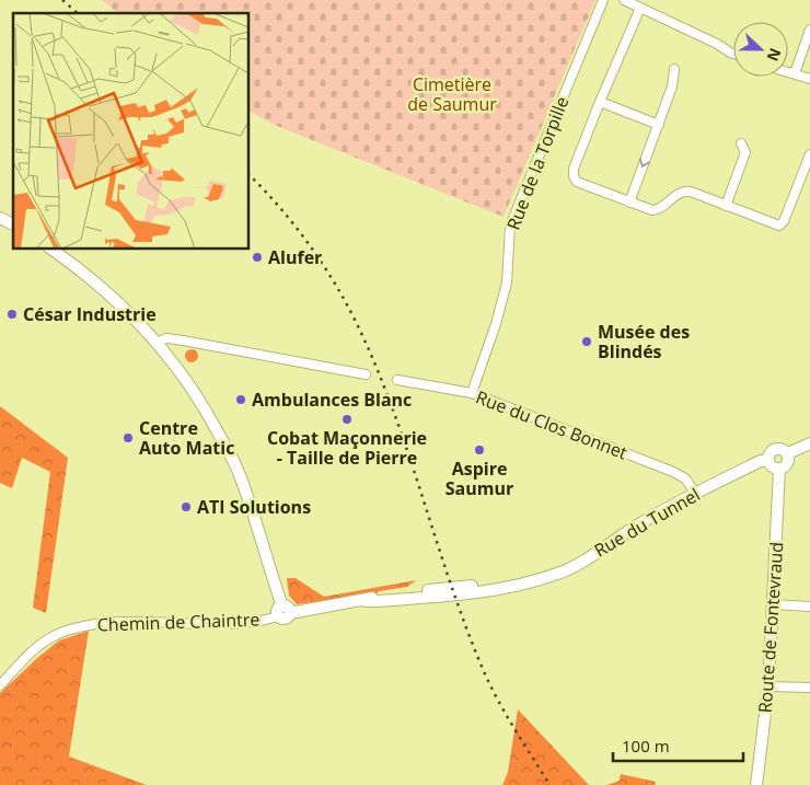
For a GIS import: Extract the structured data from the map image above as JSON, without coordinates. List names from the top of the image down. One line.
{"streets":{"street":["Rue de la Torpille","Rue du Clos Bonnet","Rue du Tunnel","Chemin de Chaintre","Route de Fontevraud"]},"crossings":[["Rue de la Torpille","Rue du Clos Bonnet"],["Rue du Clos Bonnet","Rue du Tunnel"],["Rue du Tunnel","Chemin de Chaintre"],["Rue du Tunnel","Route de Fontevraud"]],"parks":["Cimetière de Saumur"],"places":["Alufer","César Industrie","Musée des Blindés","Ambulances Blanc","Cobat Maçonnerie - Taille de Pierre","Centre Auto Matic","Aspire Saumur","ATI Solutions"],"scale_bar":"100 m","north":"right"}
